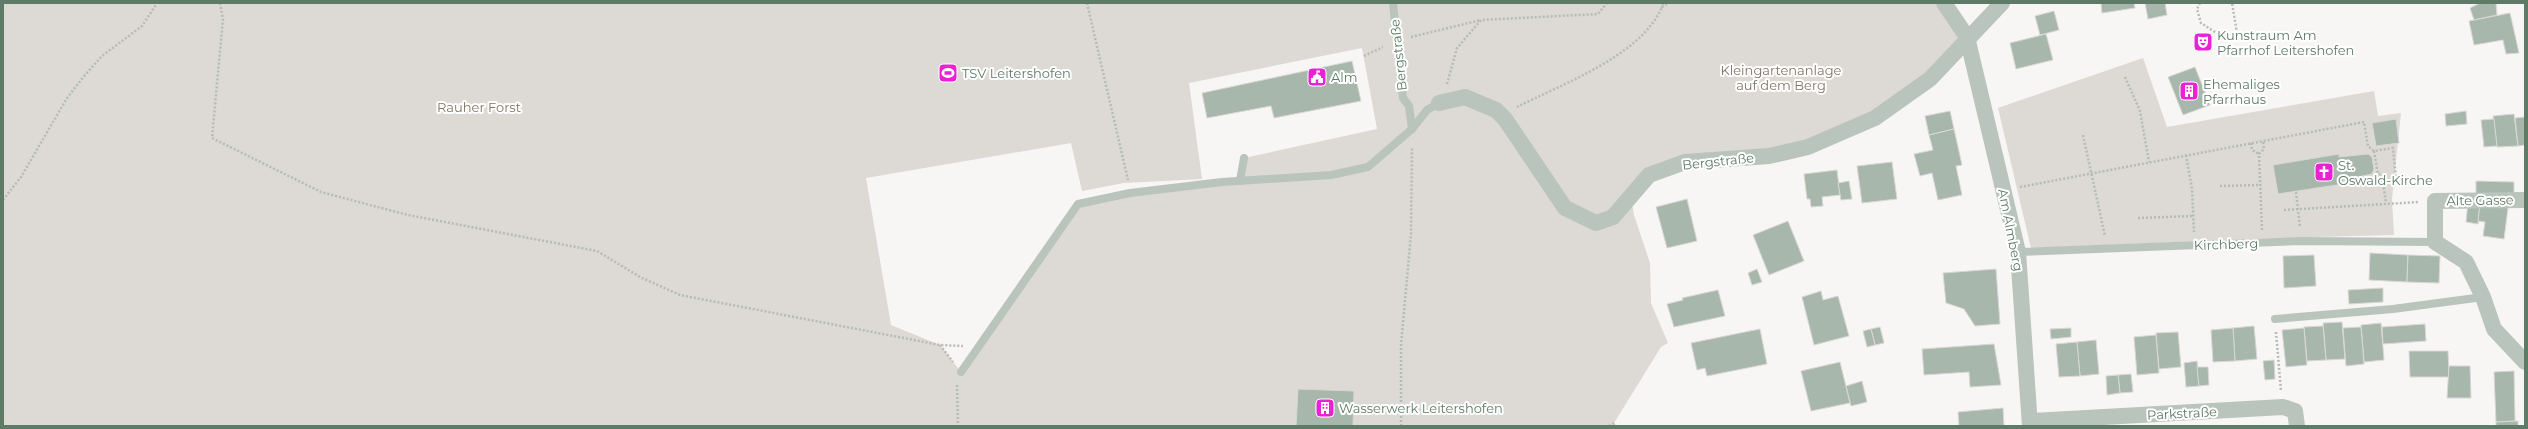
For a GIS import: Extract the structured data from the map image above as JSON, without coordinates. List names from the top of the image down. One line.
{"streets":{"street":["Bergstraße","Alte Gasse","Am Almberg","Parkstraße"],"lane":["Kirchberg"]},"crossings":[["Bergstraße","Am Almberg"],["Am Almberg","Kirchberg"],["Am Almberg","Parkstraße"]],"parks":["Kleingartenanlage auf dem Berg","Rauher Forst"],"places":{"theatre":["Kunstraum Am Pfarrhof Leitershofen"],"sports":["TSV Leitershofen"],"public building":["Alm"],"building":["Ehemaliges Pfarrhaus","Wasserwerk Leitershofen"],"church":["St. Oswald-Kirche"]}}
